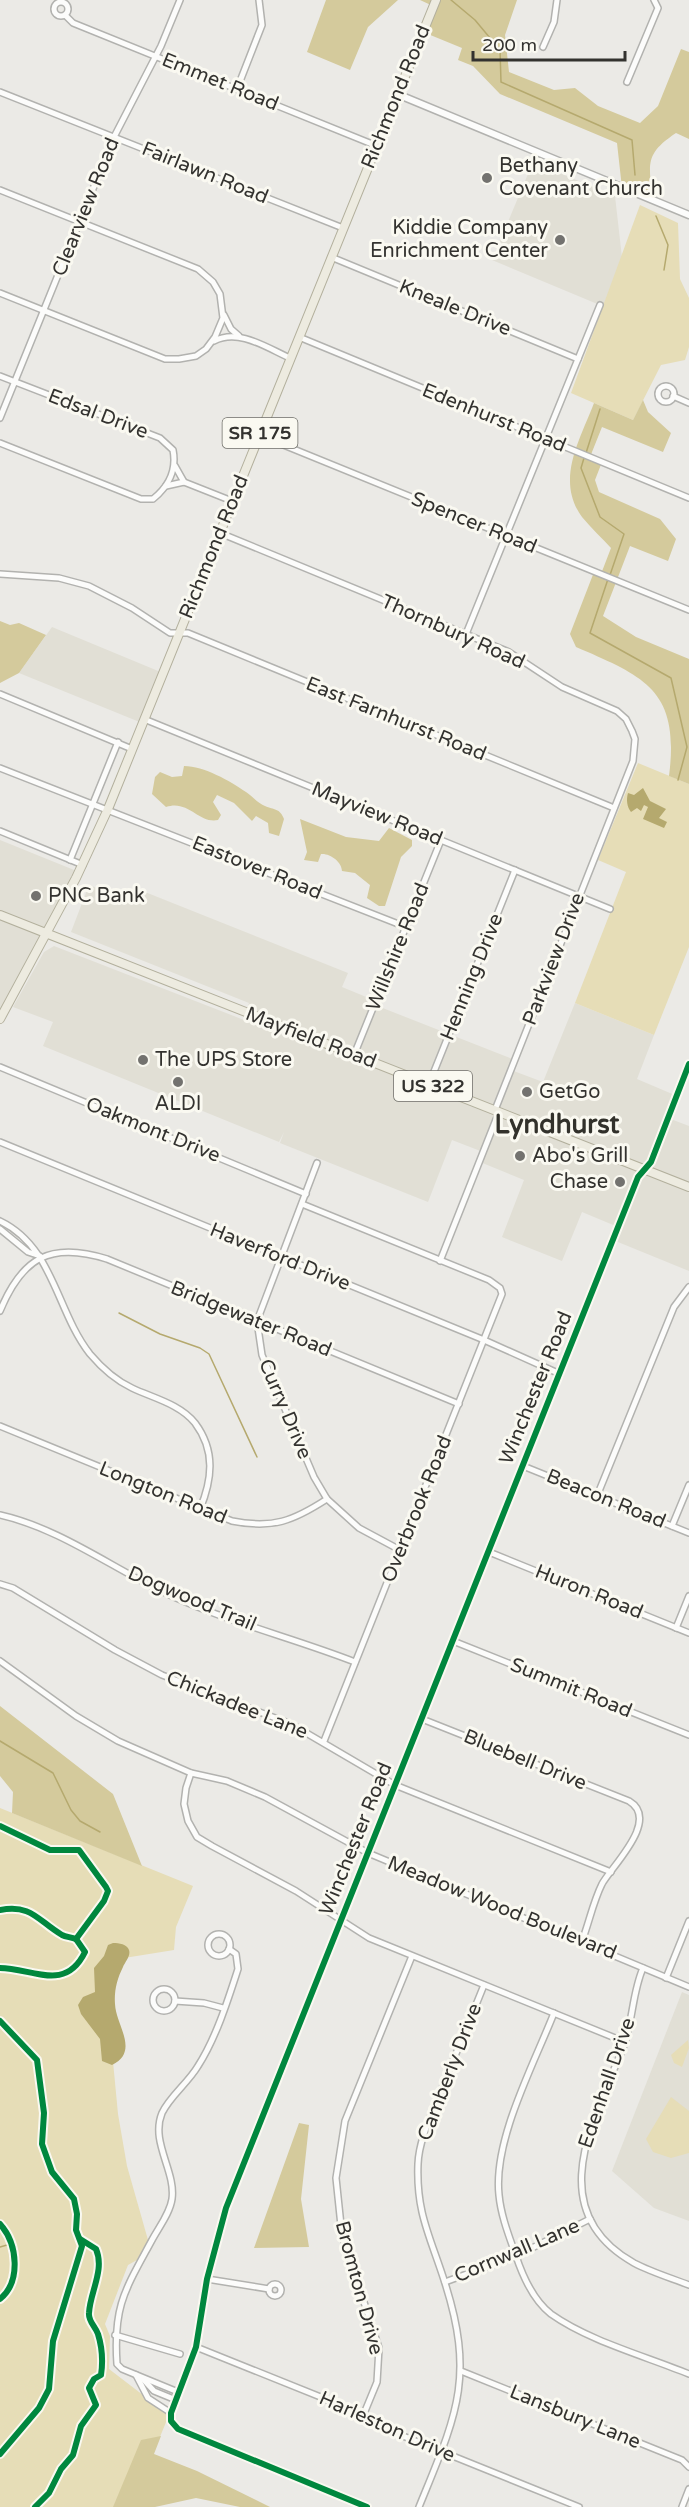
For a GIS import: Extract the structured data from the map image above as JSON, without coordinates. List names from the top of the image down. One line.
{"streets":{"main road":["Richmond Road","SR 175","Mayfield Road","US 322"],"street":["Emmet Road","Fairlawn Road","Clearview Road","Kneale Drive","Edsal Drive","Edenhurst Road","Spencer Road","Thornbury Road","East Farnhurst Road","Mayview Road","Eastover Road","Willshire Road","Parkview Drive","Henning Drive","Oakmont Drive","Haverford Drive","Bridgewater Road","Winchester Road","Curry Drive","Longton Road","Beacon Road","Overbrook Road","Huron Road","Dogwood Trail","Summit Road","Chickadee Lane","Bluebell Drive","Meadow Wood Boulevard","Camberly Drive","Edenhall Drive","Cornwall Lane","Bromton Drive","Lansbury Lane","Harleston Drive"]},"crossings":[["Emmet Road","Richmond Road"],["Emmet Road","Clearview Road"],["Richmond Road","Fairlawn Road"],["Richmond Road","Kneale Drive"],["Richmond Road","Edenhurst Road"],["Richmond Road","Spencer Road"],["Richmond Road","Thornbury Road"],["Richmond Road","East Farnhurst Road"],["Richmond Road","Mayview Road"],["Richmond Road","Eastover Road"],["Richmond Road","Mayfield Road"],["Fairlawn Road","Clearview Road"],["Clearview Road","Edsal Drive"],["Thornbury Road","East Farnhurst Road"],["Thornbury Road","Parkview Drive"],["East Farnhurst Road","Parkview Drive"],["Mayview Road","Willshire Road"],["Mayview Road","Parkview Drive"],["Mayview Road","Henning Drive"],["Eastover Road","Willshire Road"],["Willshire Road","Mayfield Road"],["Parkview Drive","Mayfield Road"],["Parkview Drive","Overbrook Road"],["Henning Drive","Mayfield Road"],["Mayfield Road","Winchester Road"],["Oakmont Drive","Curry Drive"],["Haverford Drive","Winchester Road"],["Haverford Drive","Curry Drive"],["Haverford Drive","Overbrook Road"],["Bridgewater Road","Curry Drive"],["Bridgewater Road","Overbrook Road"],["Winchester Road","Beacon Road"],["Winchester Road","Huron Road"],["Winchester Road","Summit Road"],["Winchester Road","Chickadee Lane"],["Winchester Road","Bluebell Drive"],["Winchester Road","Meadow Wood Boulevard"],["Winchester Road","Harleston Drive"],["Curry Drive","Longton Road"],["Curry Drive","Overbrook Road"],["Overbrook Road","Dogwood Trail"],["Overbrook Road","Chickadee Lane"],["Chickadee Lane","Bluebell Drive"],["Meadow Wood Boulevard","Edenhall Drive"],["Camberly Drive","Cornwall Lane"],["Camberly Drive","Lansbury Lane"],["Camberly Drive","Harleston Drive"],["Edenhall Drive","Cornwall Lane"],["Bromton Drive","Harleston Drive"]],"districts":["Lyndhurst"],"places":["Bethany Covenant Church","Kiddie Company Enrichment Center","PNC Bank","The UPS Store","ALDI","GetGo","Abo's Grill","Chase"],"scale_bar":"200 m"}
